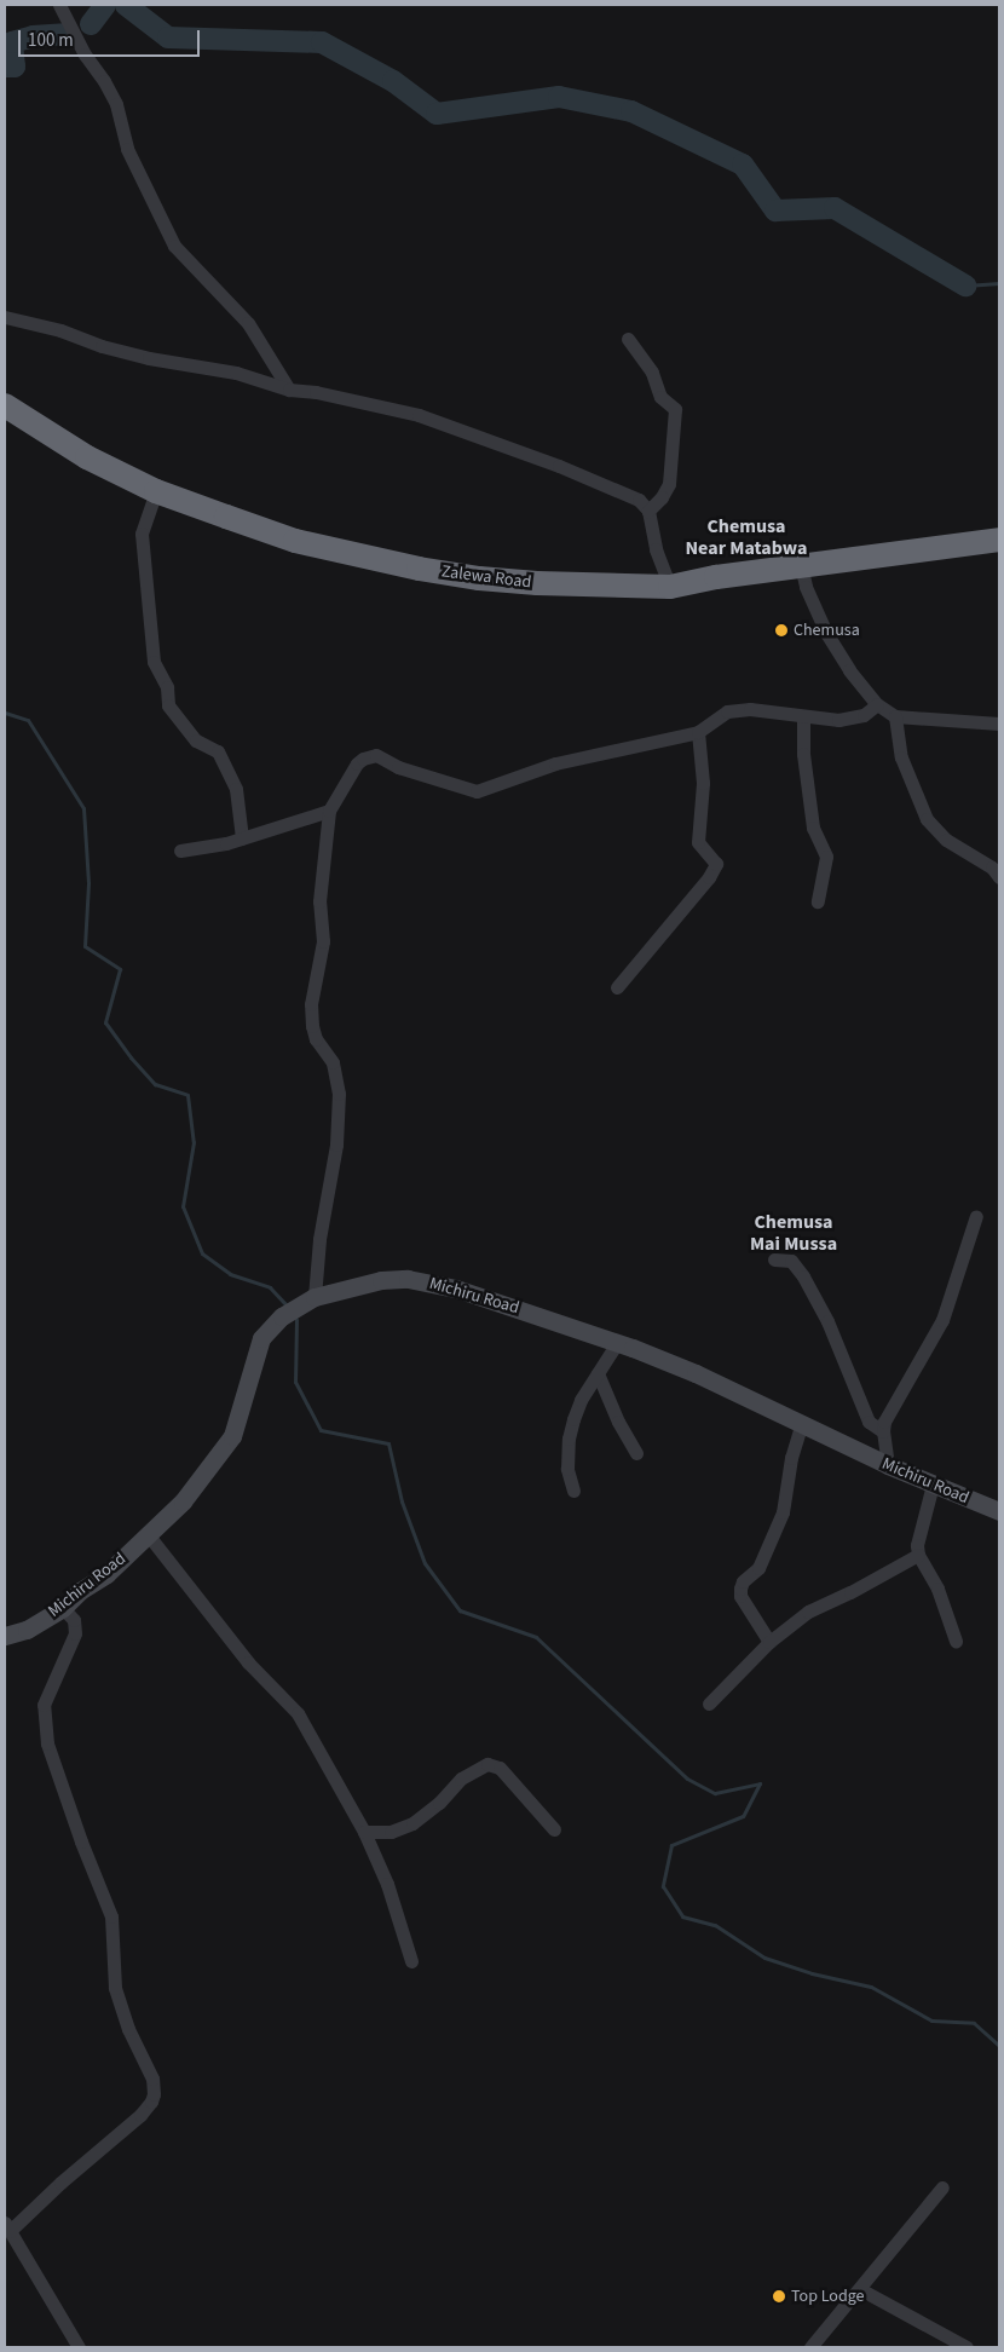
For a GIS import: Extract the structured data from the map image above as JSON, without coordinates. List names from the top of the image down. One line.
{"streets":{"highway":["Zalewa Road"],"street":["Michiru Road"]},"districts":["Chemusa Near Matabwa","Chemusa Mai Mussa"],"places":["Chemusa","Top Lodge"],"scale_bar":"100 m"}
